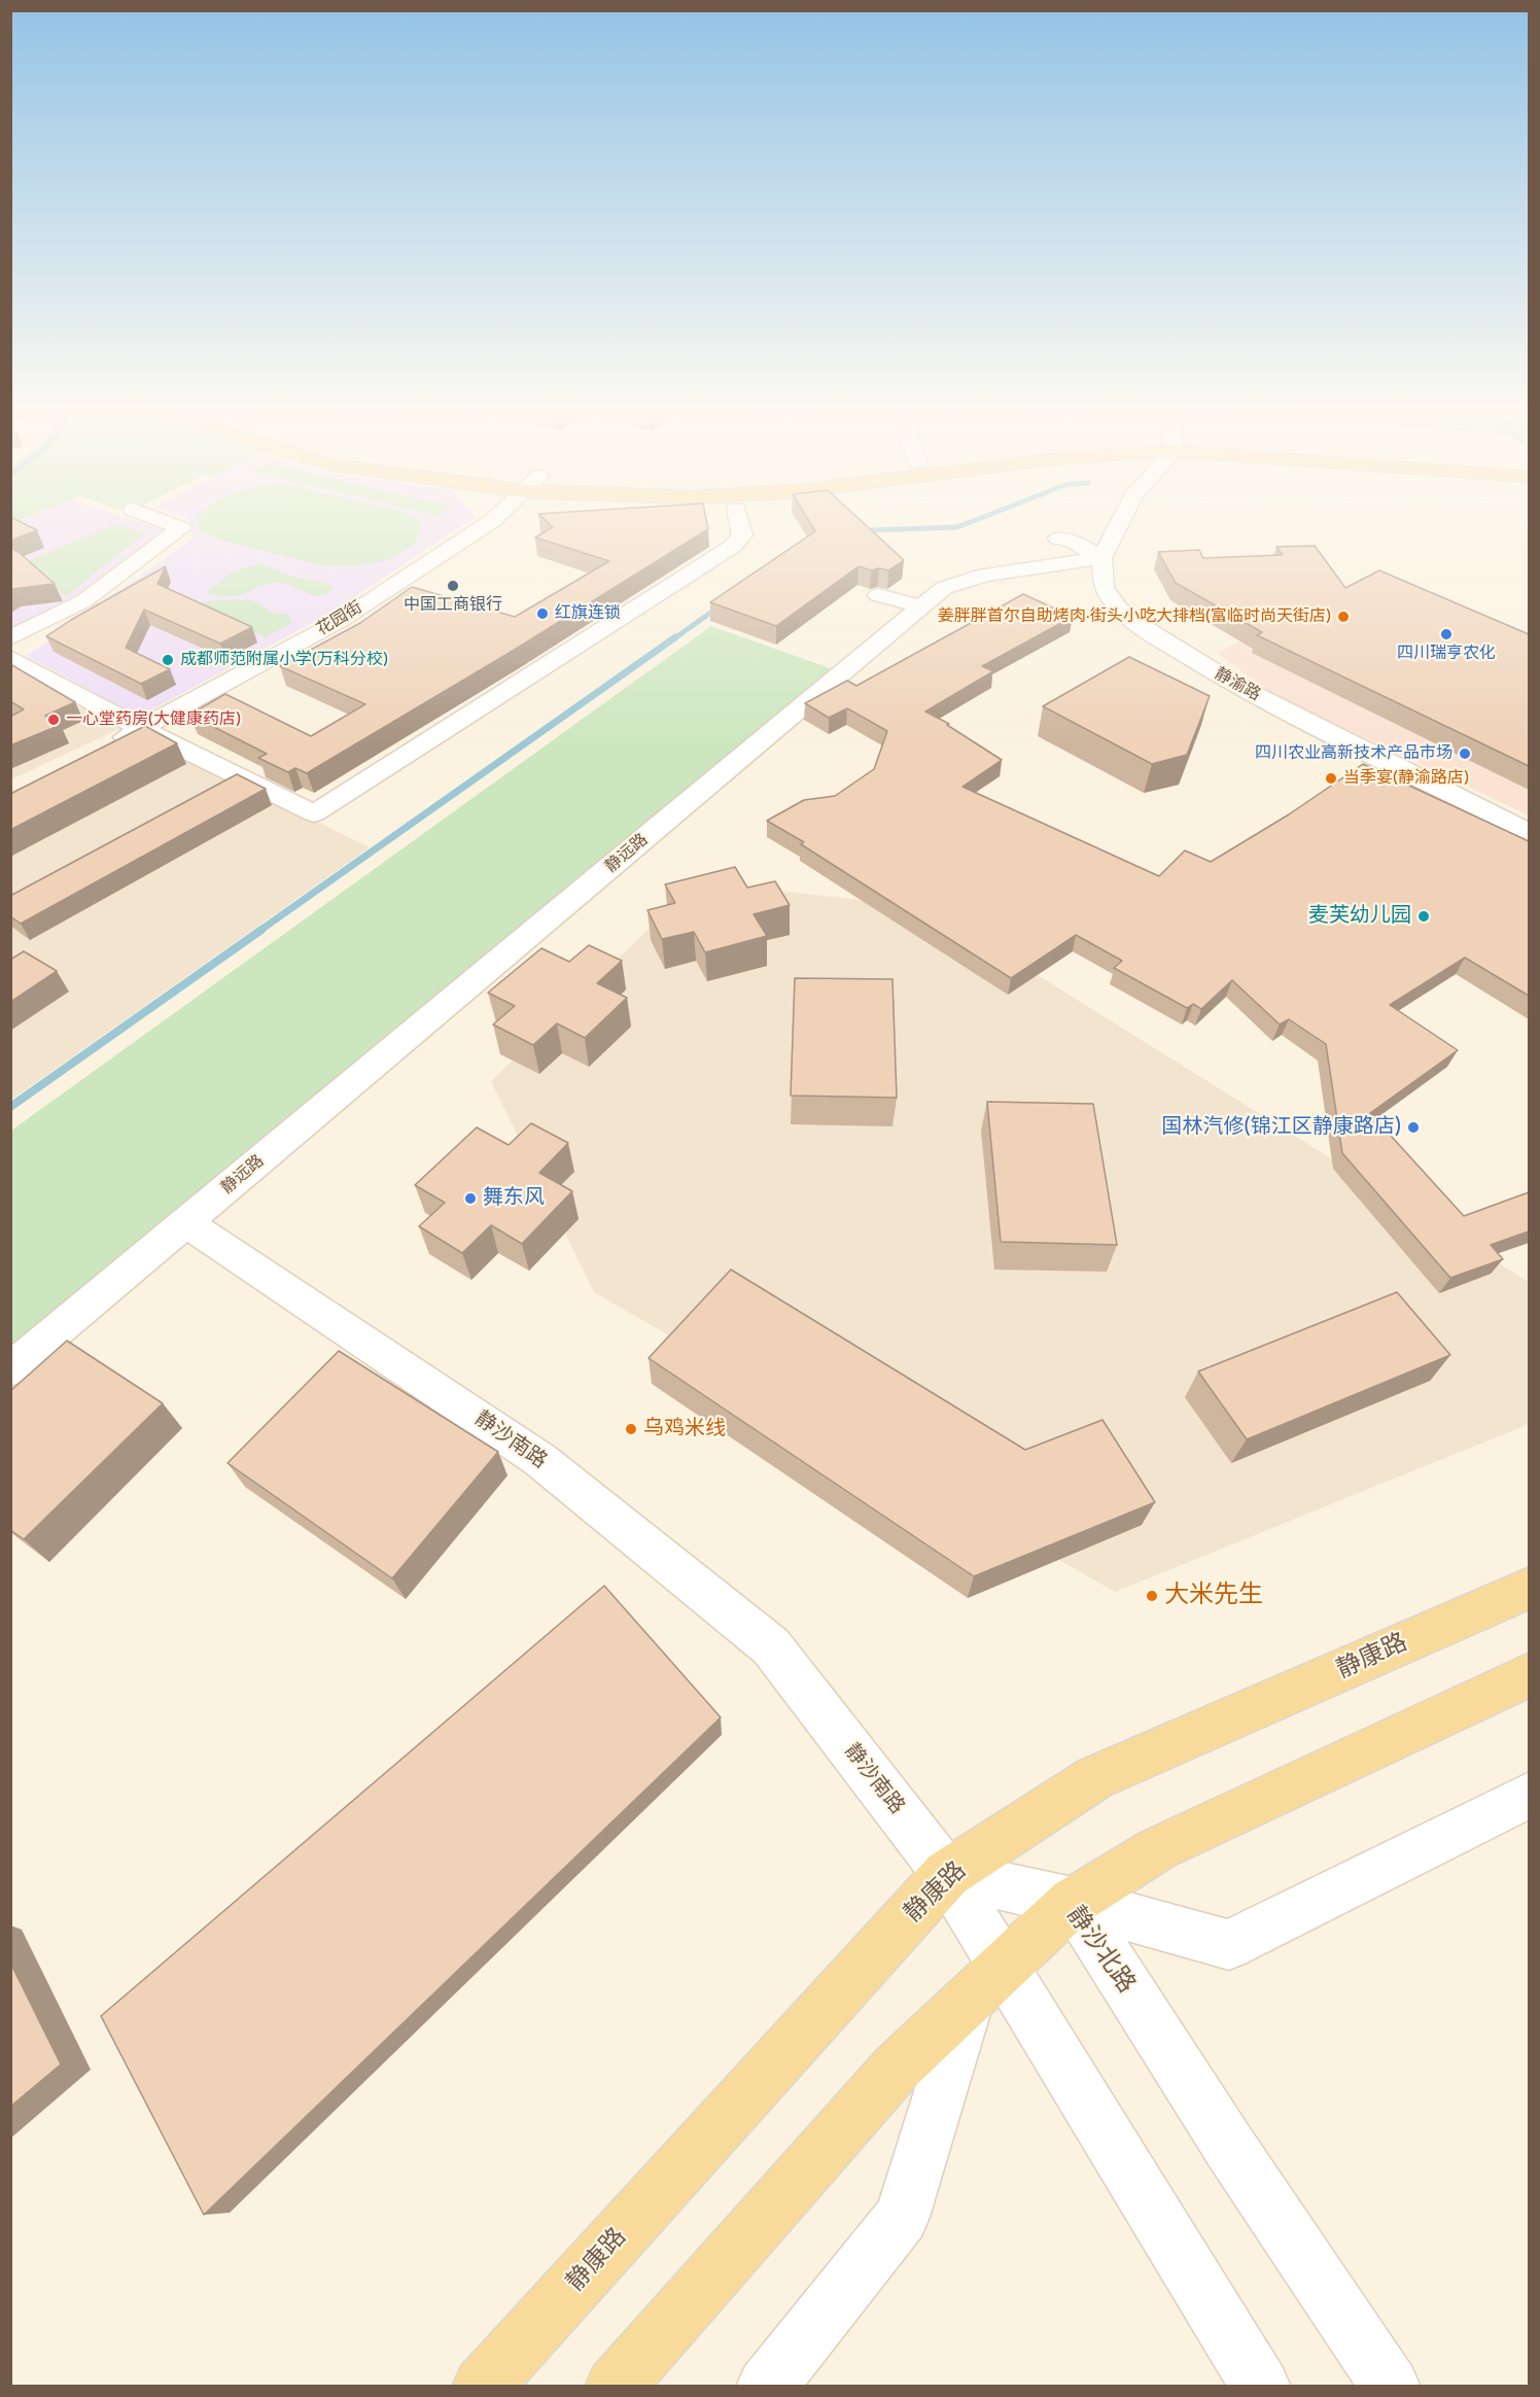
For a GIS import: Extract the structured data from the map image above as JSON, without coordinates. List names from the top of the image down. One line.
{"streets":{"main road":["静康路"],"street":["花园街","静渝路","静远路","静沙南路","静沙北路"]},"crossings":[["静渝路","静远路"],["静远路","静沙南路"],["静沙南路","静康路"],["静沙南路","静沙北路"],["静康路","静沙北路"]],"places":["中国工商银行","红旗连锁","姜胖胖首尔自助烤肉·街头小吃大排档(富临时尚天街店)","四川瑞亨农化","成都师范附属小学(万科分校)","一心堂药房(大健康药店)","四川农业高新技术产品市场","当季宴(静渝路店)","麦芙幼儿园","国林汽修(锦江区静康路店)","舞东风","乌鸡米线","大米先生"]}
